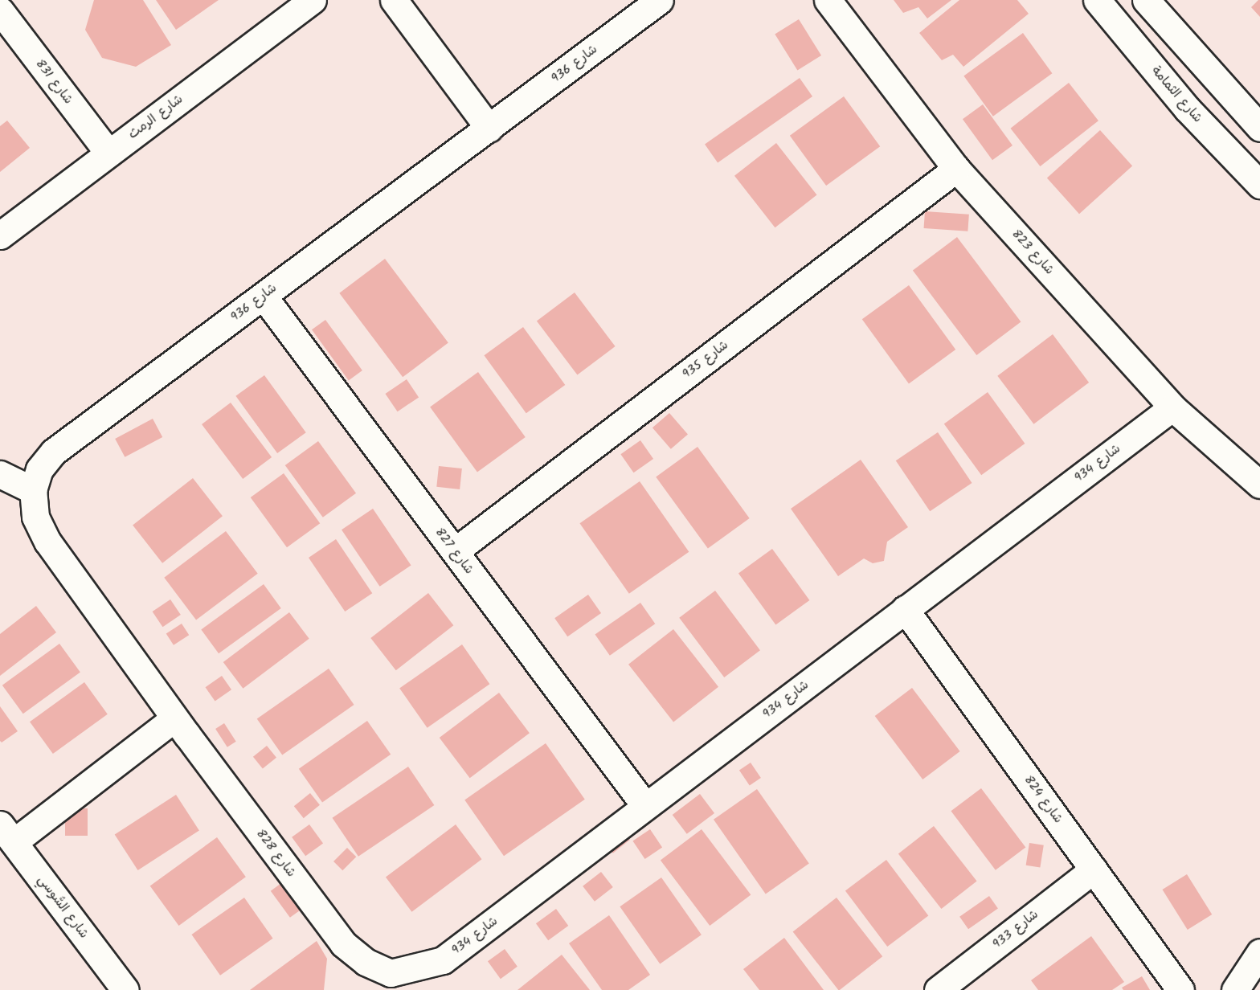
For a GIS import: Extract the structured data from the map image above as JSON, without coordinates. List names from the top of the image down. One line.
{"streets":{"street":["شارع 936","شارع 831","شارع الثمامة","شارع الرمث","شارع 823","شارع 935","شارع 934","شارع 827","شارع 824","شارع 828","شارع السُّوسي","شارع 933"]},"crossings":[["شارع 936","شارع 827"],["شارع 936","شارع 828"],["شارع 831","شارع الرمث"],["شارع 823","شارع 935"],["شارع 823","شارع 934"],["شارع 935","شارع 827"],["شارع 934","شارع 827"],["شارع 934","شارع 824"],["شارع 934","شارع 828"],["شارع 824","شارع 933"]]}
